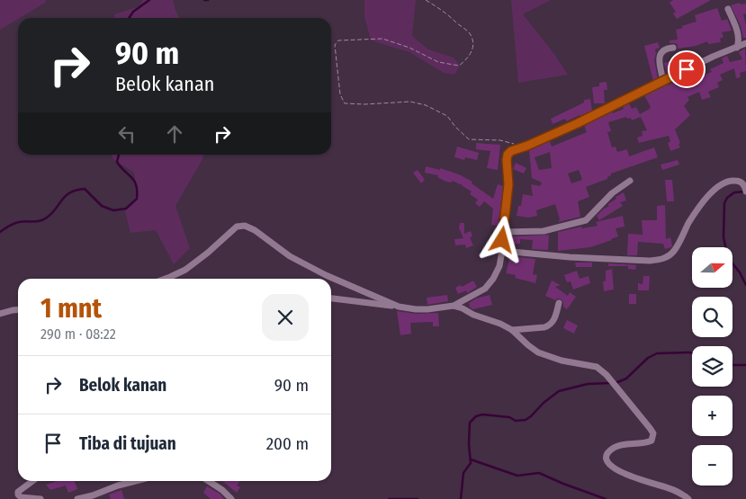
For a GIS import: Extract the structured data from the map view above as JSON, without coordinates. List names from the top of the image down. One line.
{"north":"right","page":{"turn":["90 m","Belok kanan"],"map_buttons":["+","−"],"heading":["1 mnt","290 m · 08:22"],"list":[{"name":"Belok kanan","value":"90 m"},{"name":"Tiba di tujuan","value":"200 m"}]}}
